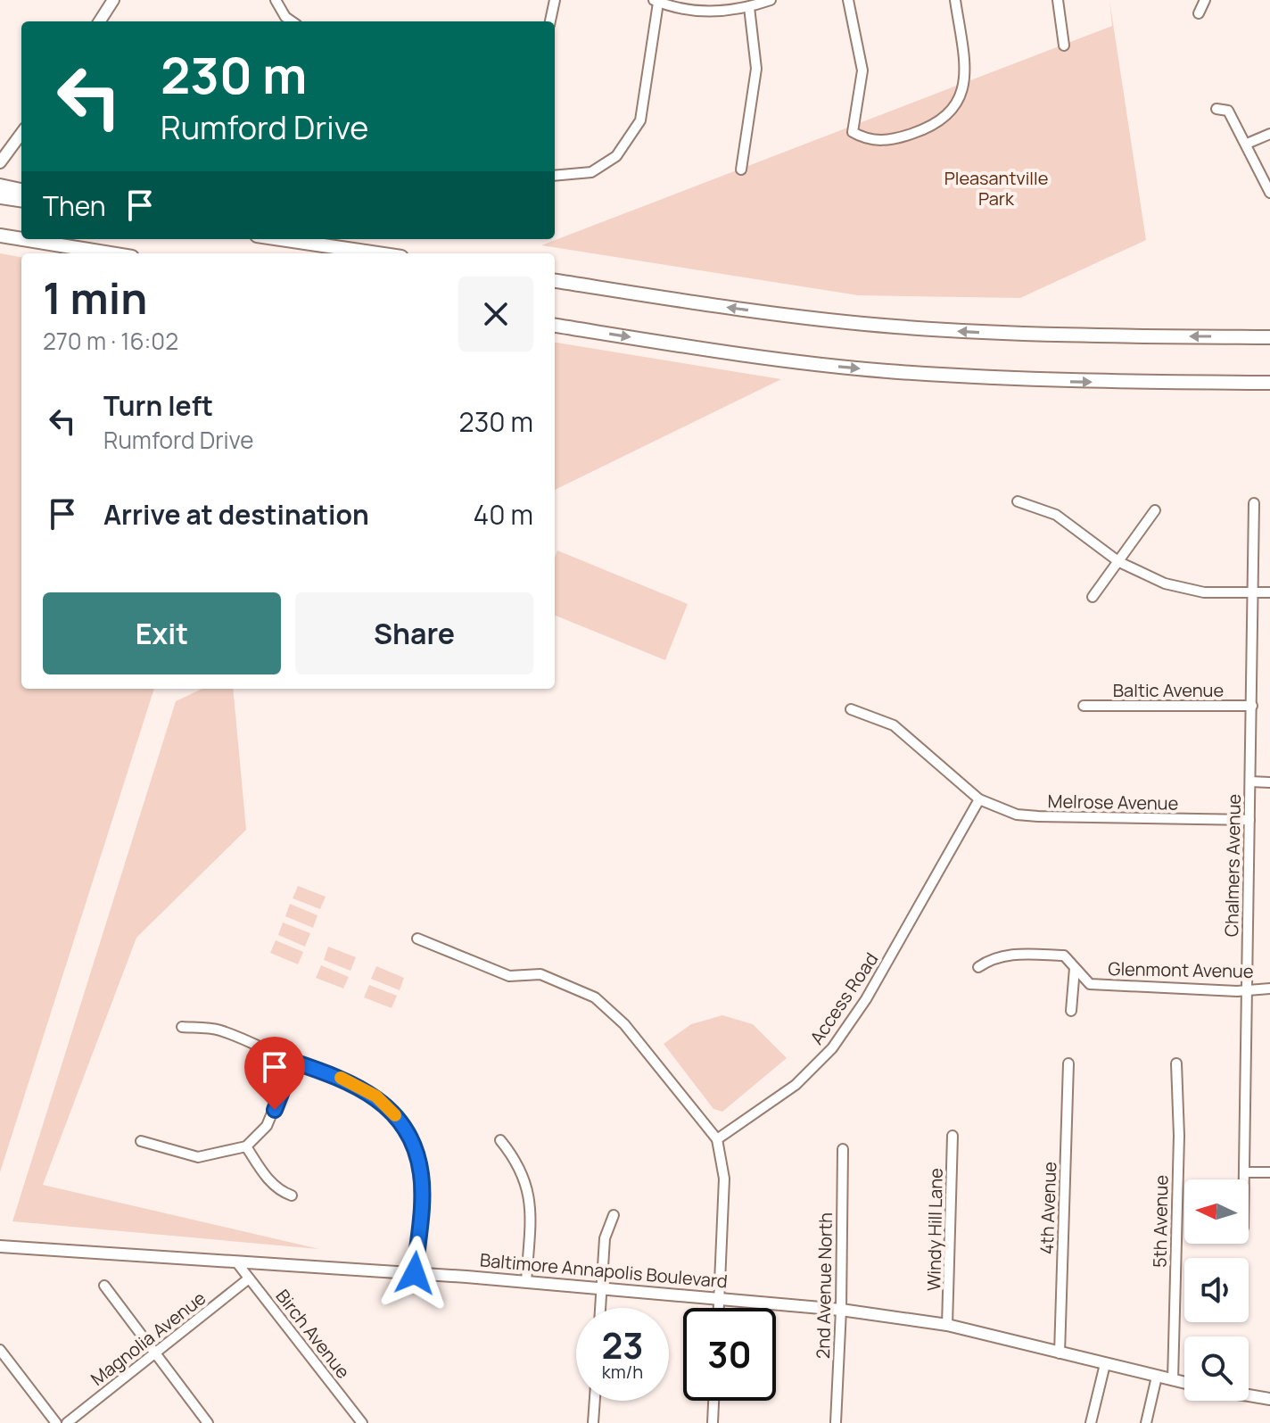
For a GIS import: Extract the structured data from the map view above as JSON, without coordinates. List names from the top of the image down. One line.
{"streets":{"main road":["Baltimore Annapolis Boulevard"],"street":["Baltic Avenue","Melrose Avenue","Chalmers Avenue","Glenmont Avenue","Access Road","4th Avenue","5th Avenue","Windy Hill Lane","2nd Avenue North","Birch Avenue","Magnolia Avenue"]},"crossings":[["Baltic Avenue","Chalmers Avenue"],["Melrose Avenue","Chalmers Avenue"],["Melrose Avenue","Access Road"],["Chalmers Avenue","Glenmont Avenue"],["4th Avenue","Baltimore Annapolis Boulevard"],["5th Avenue","Baltimore Annapolis Boulevard"],["Windy Hill Lane","Baltimore Annapolis Boulevard"],["Baltimore Annapolis Boulevard","2nd Avenue North"],["Baltimore Annapolis Boulevard","Birch Avenue"],["Birch Avenue","Magnolia Avenue"]],"parks":["Pleasantville Park"],"north":"left","page":{"turn":["230 m","Rumford Drive"],"then":"Then","heading":["1 min","270 m · 16:02"],"list":[{"name":"Turn left","note":"Rumford Drive","value":"230 m"},{"name":"Arrive at destination","value":"40 m"}],"buttons":["Exit","Share"],"speed":"23 km/h","limit":"30"}}
